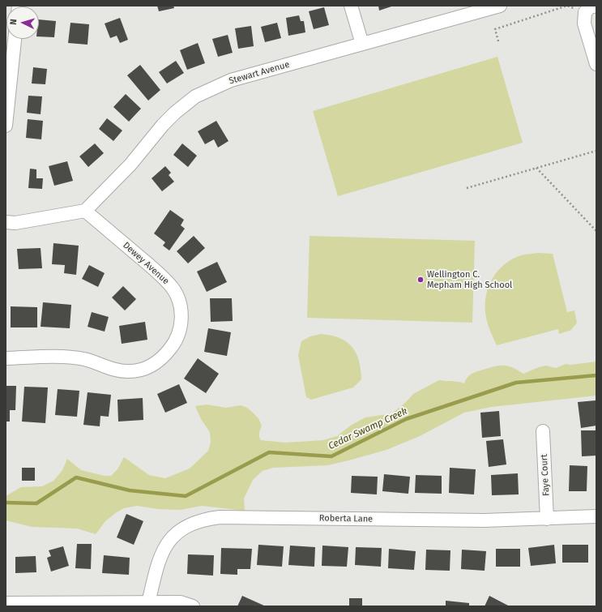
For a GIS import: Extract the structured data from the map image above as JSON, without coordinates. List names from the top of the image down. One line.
{"streets":{"street":["Stewart Avenue","Dewey Avenue","Faye Court","Roberta Lane"]},"crossings":[["Stewart Avenue","Dewey Avenue"],["Faye Court","Roberta Lane"]],"water":["Cedar Swamp Creek"],"places":["Wellington C. Mepham High School"],"north":"left"}
